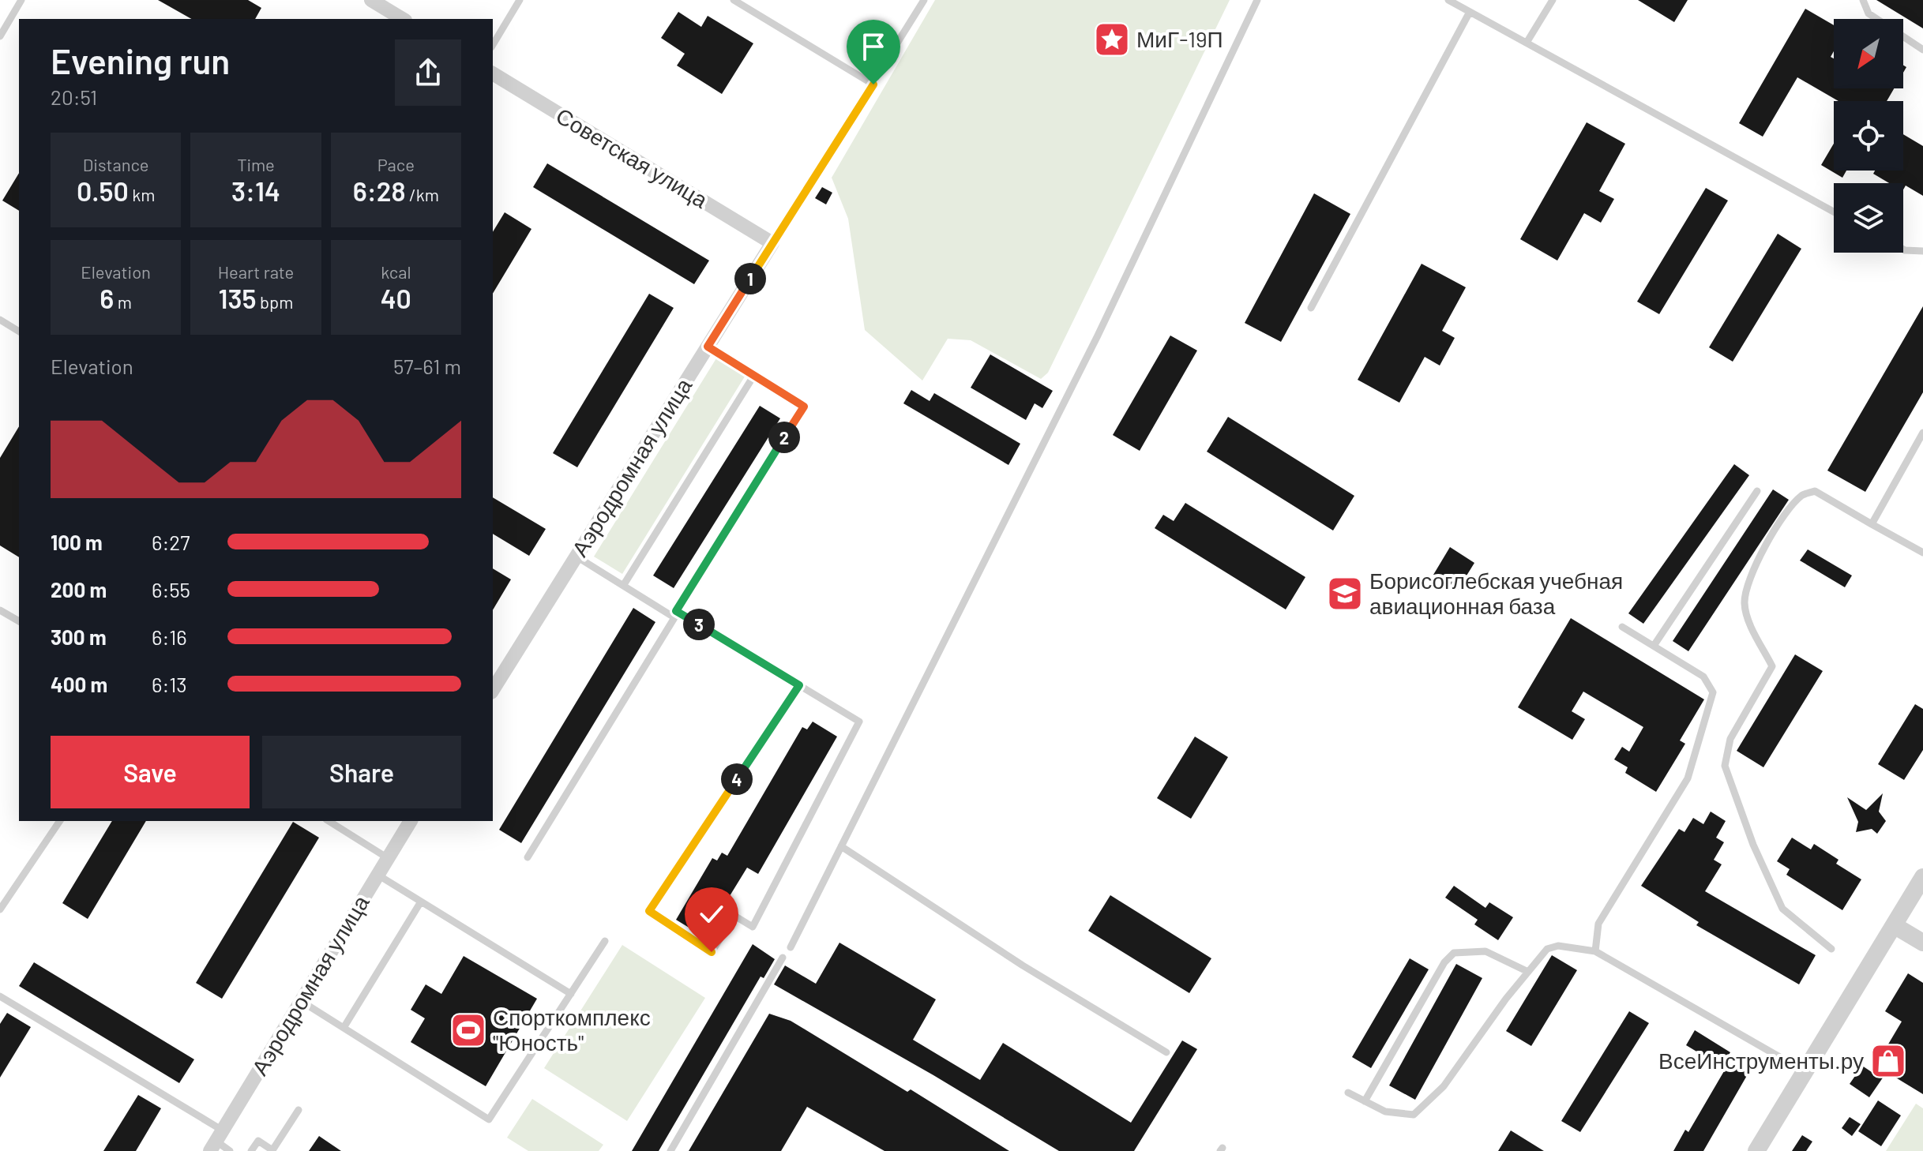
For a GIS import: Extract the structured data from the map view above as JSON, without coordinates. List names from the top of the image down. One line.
{"streets":{"street":["Советская улица","Аэродромная улица"]},"crossings":[["Советская улица","Аэродромная улица"]],"places":{"place":["МиГ-19П"],"school or university":["Борисоглебская учебная авиационная база"],"sports":["Спорткомплекс \"Юность\""],"shop":["ВсеИнструменты.ру"]},"north":"bottom left","page":{"heading":["Evening run","20:51"],"stats":[["Distance","0.50 km"],["Time","3:14"],["Pace","6:28 /km"],["Elevation","6 m"],["Heart rate","135 bpm"],["kcal","40"]],"pins":["1","2","3","4"],"chart":["Elevation","57–61 m"],"list":[{"name":"100 m","note":"6:27"},{"name":"200 m","note":"6:55"},{"name":"300 m","note":"6:16"},{"name":"400 m","note":"6:13"}],"buttons":["Save","Share"]}}
